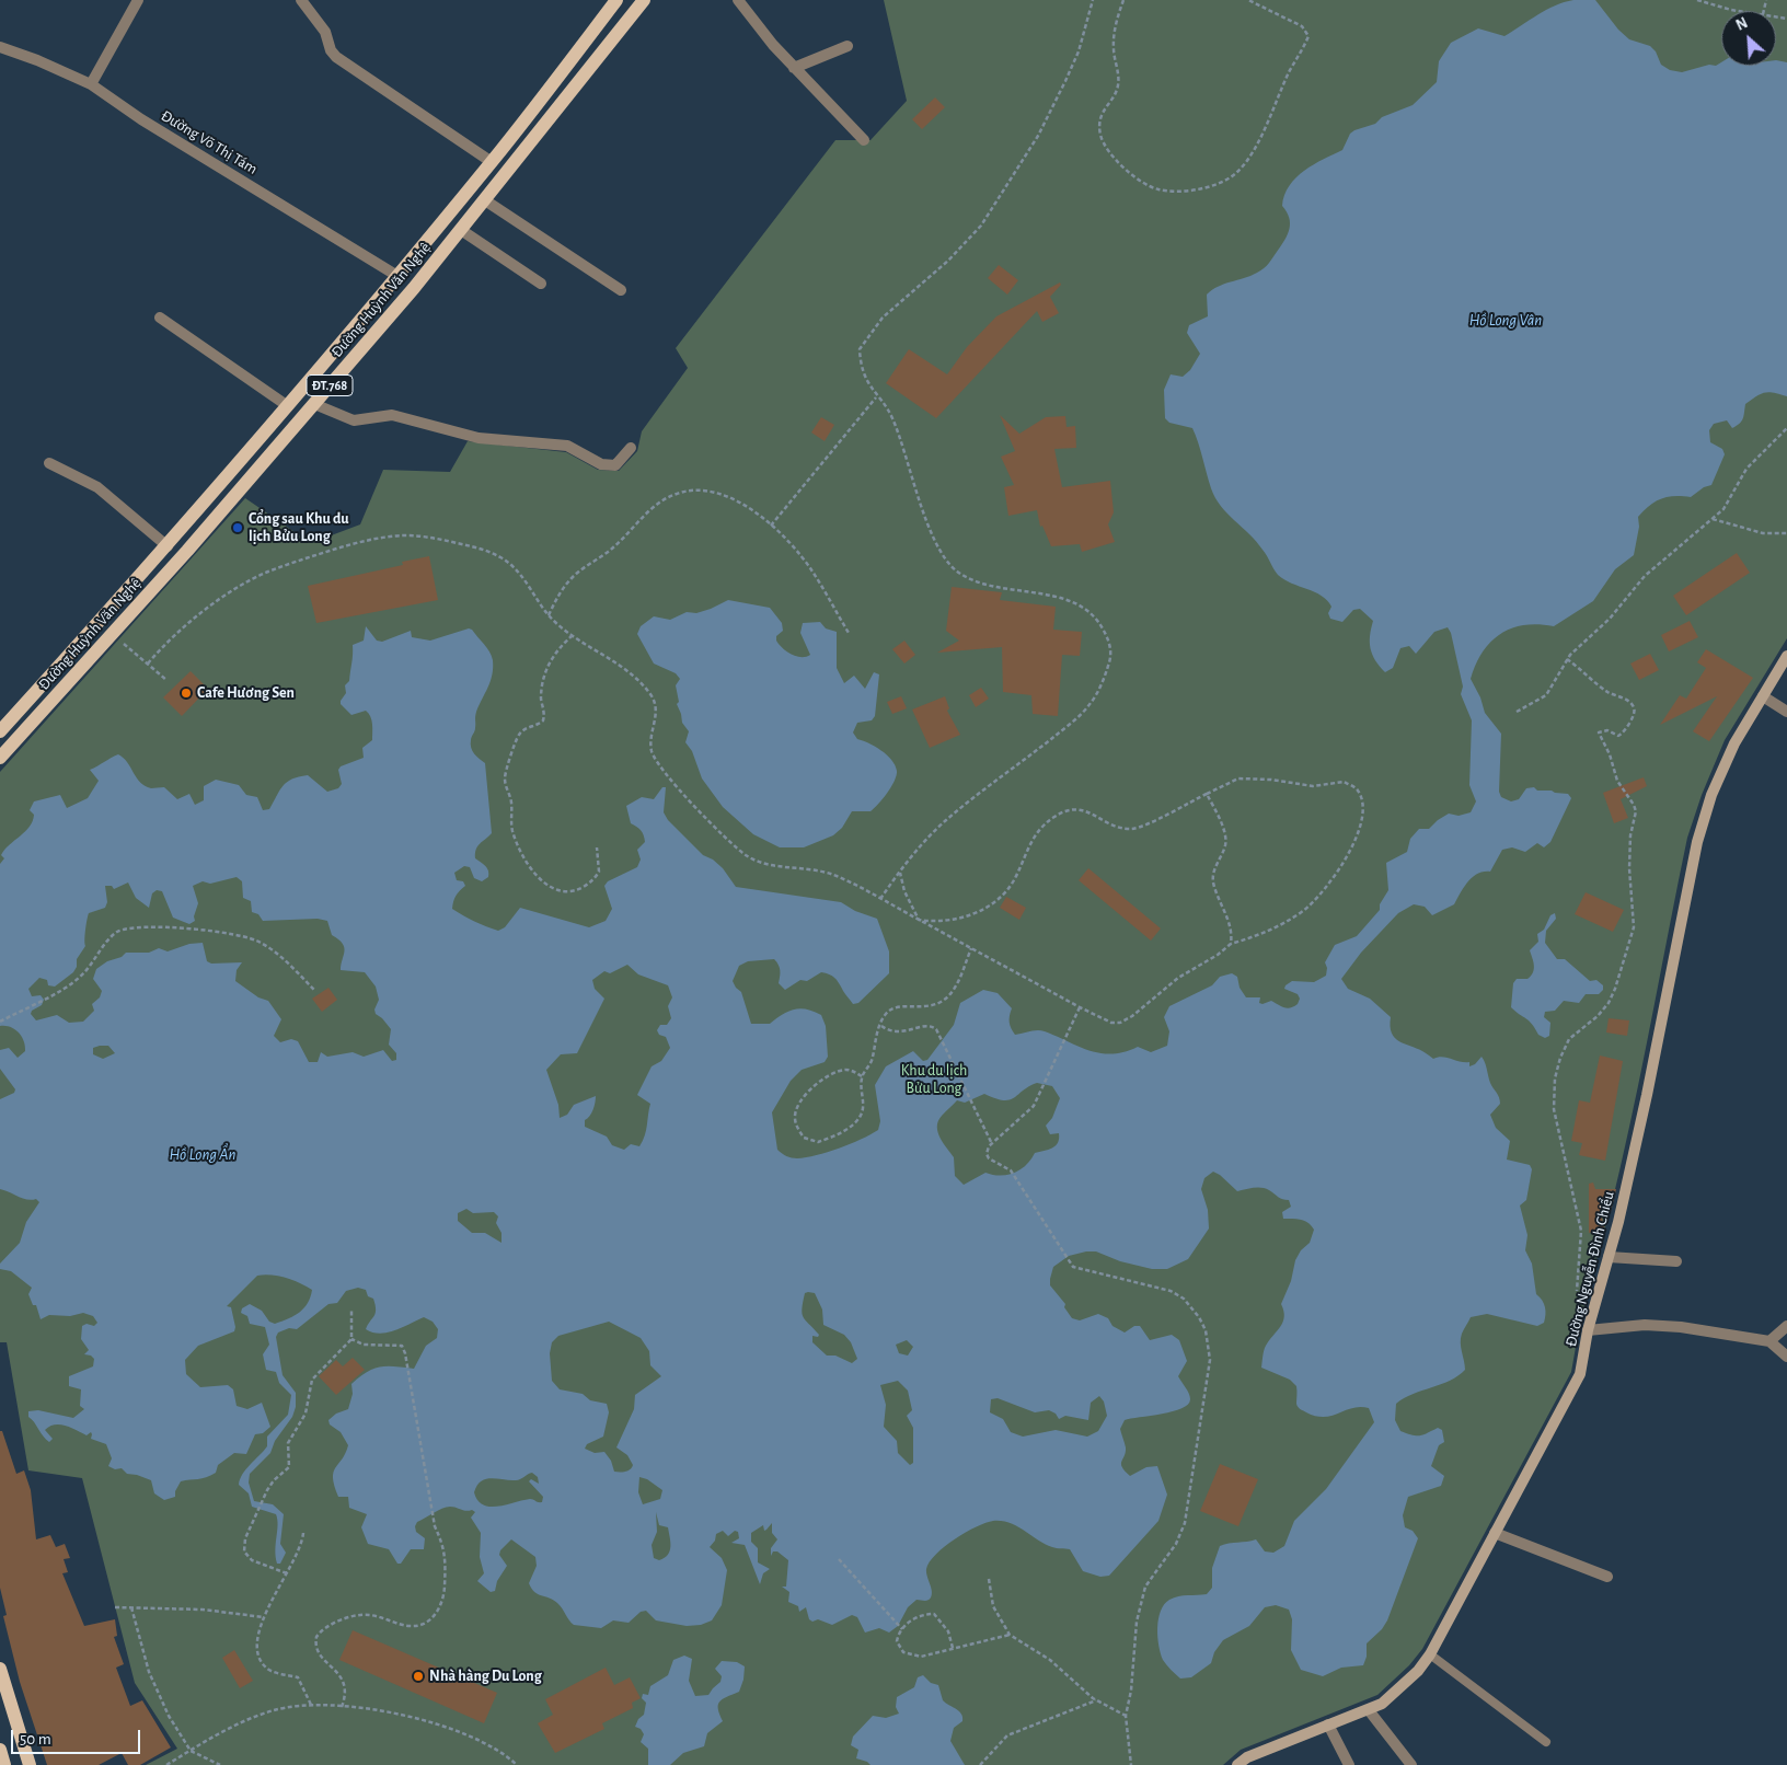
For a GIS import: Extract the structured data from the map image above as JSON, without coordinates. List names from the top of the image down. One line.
{"streets":{"main road":["Đường Huỳnh Văn Nghệ","ĐT.768","Đường Nguyễn Đình Chiểu"],"street":["Đường Võ Thị Tám"]},"crossings":[["Đường Võ Thị Tám","Đường Huỳnh Văn Nghệ"]],"water":["Hồ Long Vân","Hồ Long Ẩn"],"parks":["Khu du lịch Bửu Long"],"places":["Cổng sau Khu du lịch Bửu Long","Cafe Hương Sen","Nhà hàng Du Long"],"scale_bar":"50 m","north":"top left"}
